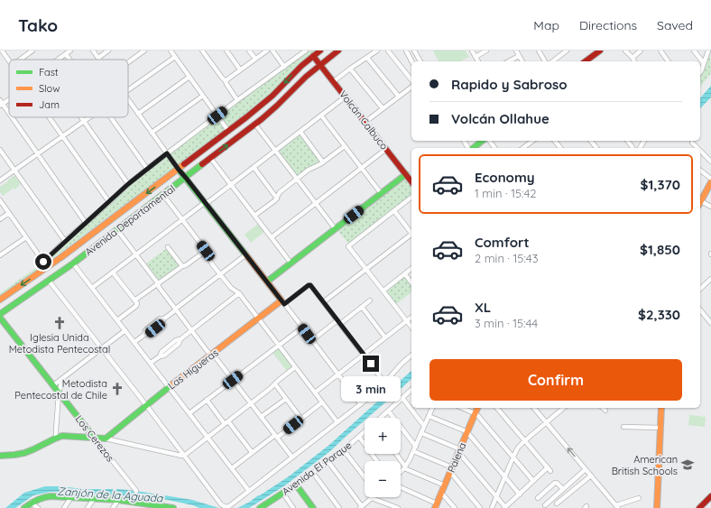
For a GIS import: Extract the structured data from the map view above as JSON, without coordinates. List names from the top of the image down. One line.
{"streets":{"street":["Volcán Calbuco","Avenida Departamental","Las Higueras","Los Cerezos","Palena","Avenida El Parque"]},"crossings":[["Volcán Calbuco","Avenida Departamental"]],"water":["Zanjón de la Aguada"],"places":{"church":["Iglesia Unida Metodista Pentecostal","Metodista Pentecostal de Chile"],"school or university":["American British Schools"]},"legend":["Fast","Slow","Jam"],"page":{"header":"Tako","nav":["Map","Directions","Saved"],"banner":["Rapido y Sabroso","Volcán Ollahue"],"list":[{"name":"Economy","note":"1 min · 15:42","value":"$1,370"},{"name":"Comfort","note":"2 min · 15:43","value":"$1,850"},{"name":"XL","note":"3 min · 15:44","value":"$2,330"}],"buttons":"Confirm","bubble":"3 min","map_buttons":["+","−"]}}
